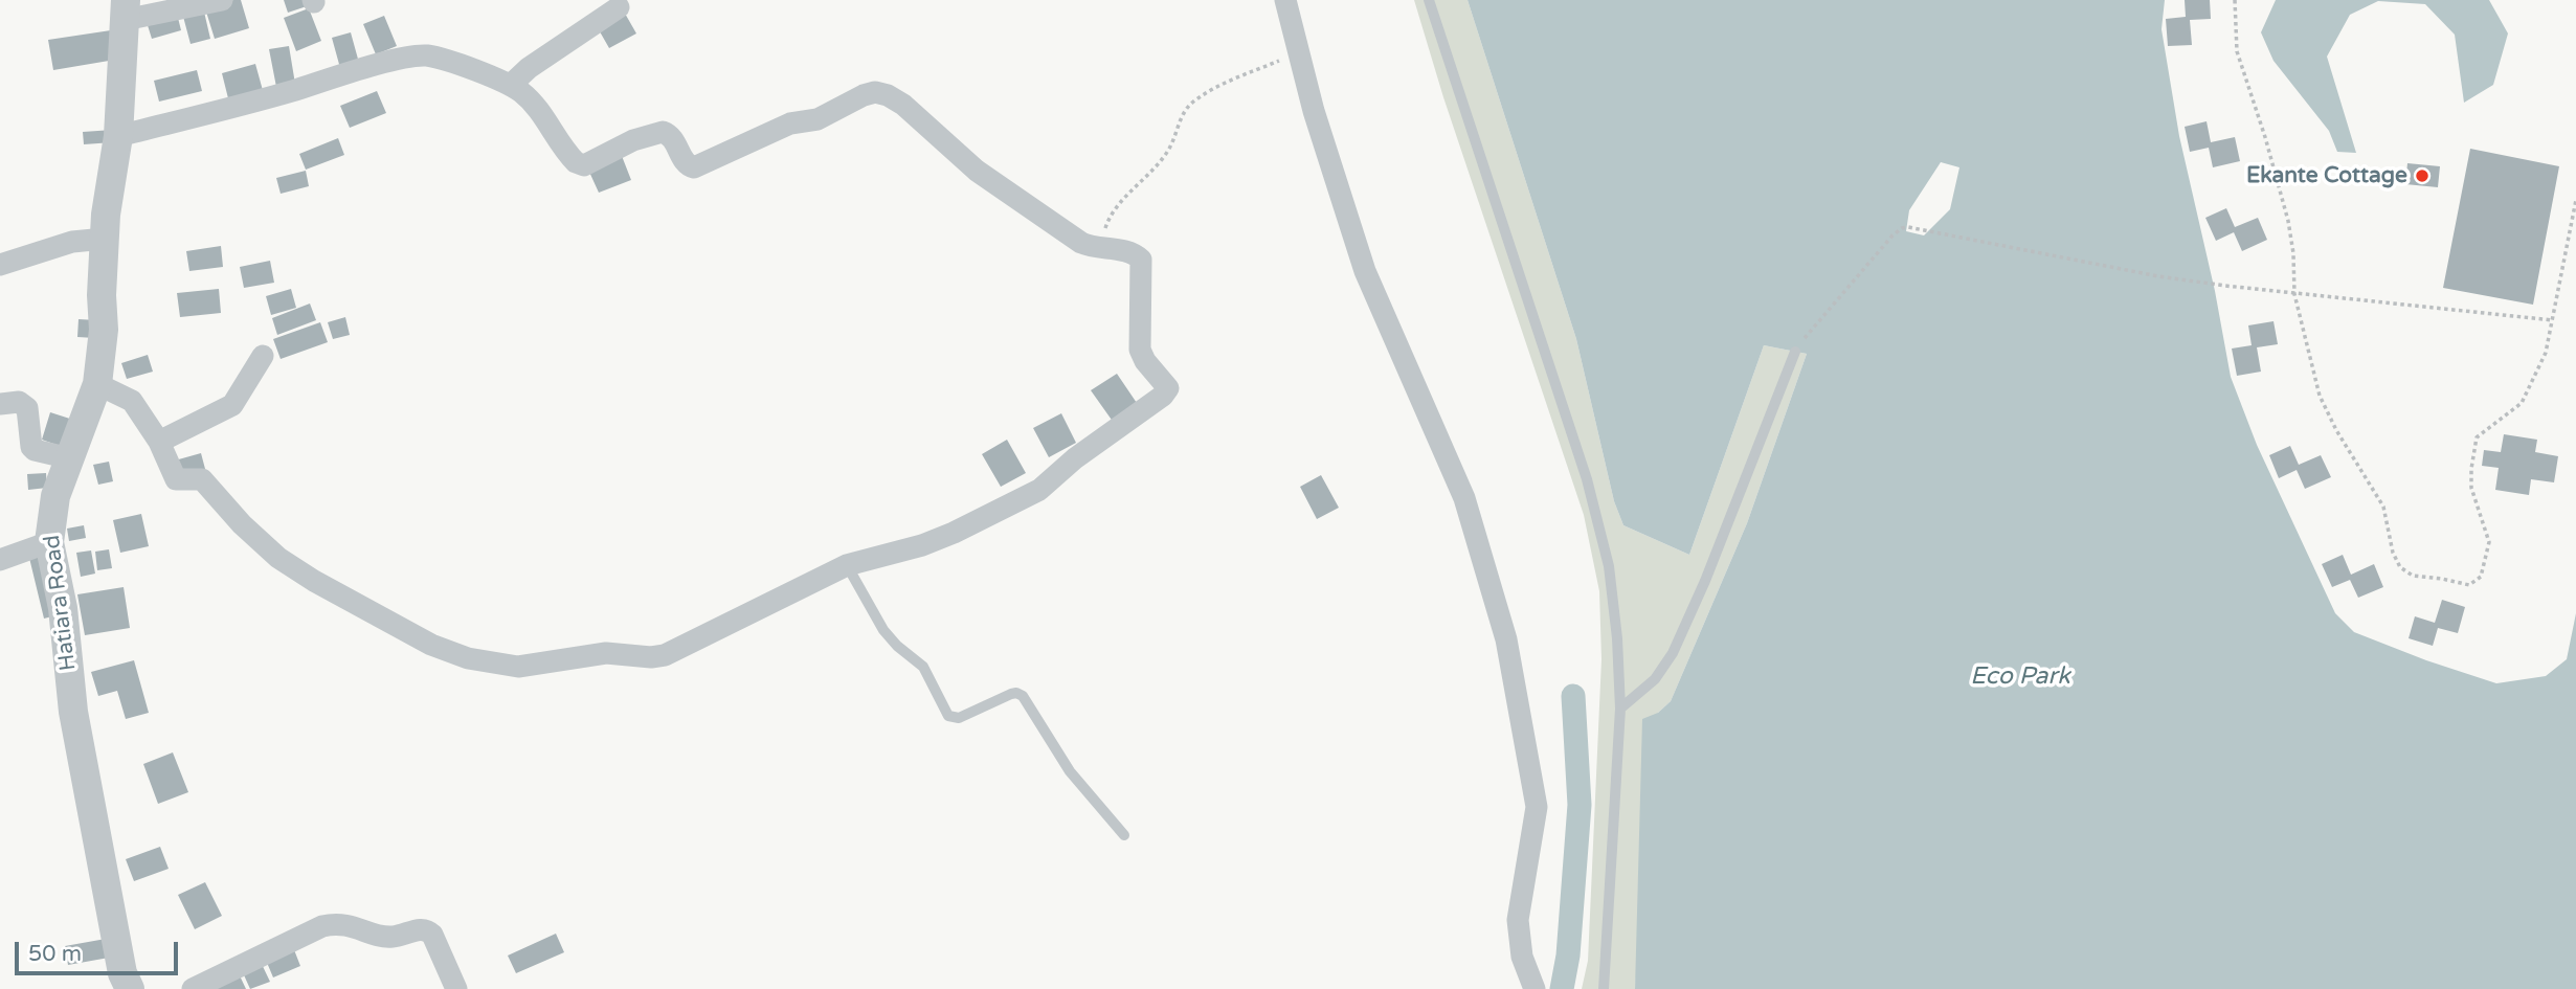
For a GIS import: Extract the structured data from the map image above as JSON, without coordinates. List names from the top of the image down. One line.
{"streets":{"street":["Hatiara Road"]},"water":["Eco Park"],"places":["Ekante Cottage"],"scale_bar":"50 m"}
